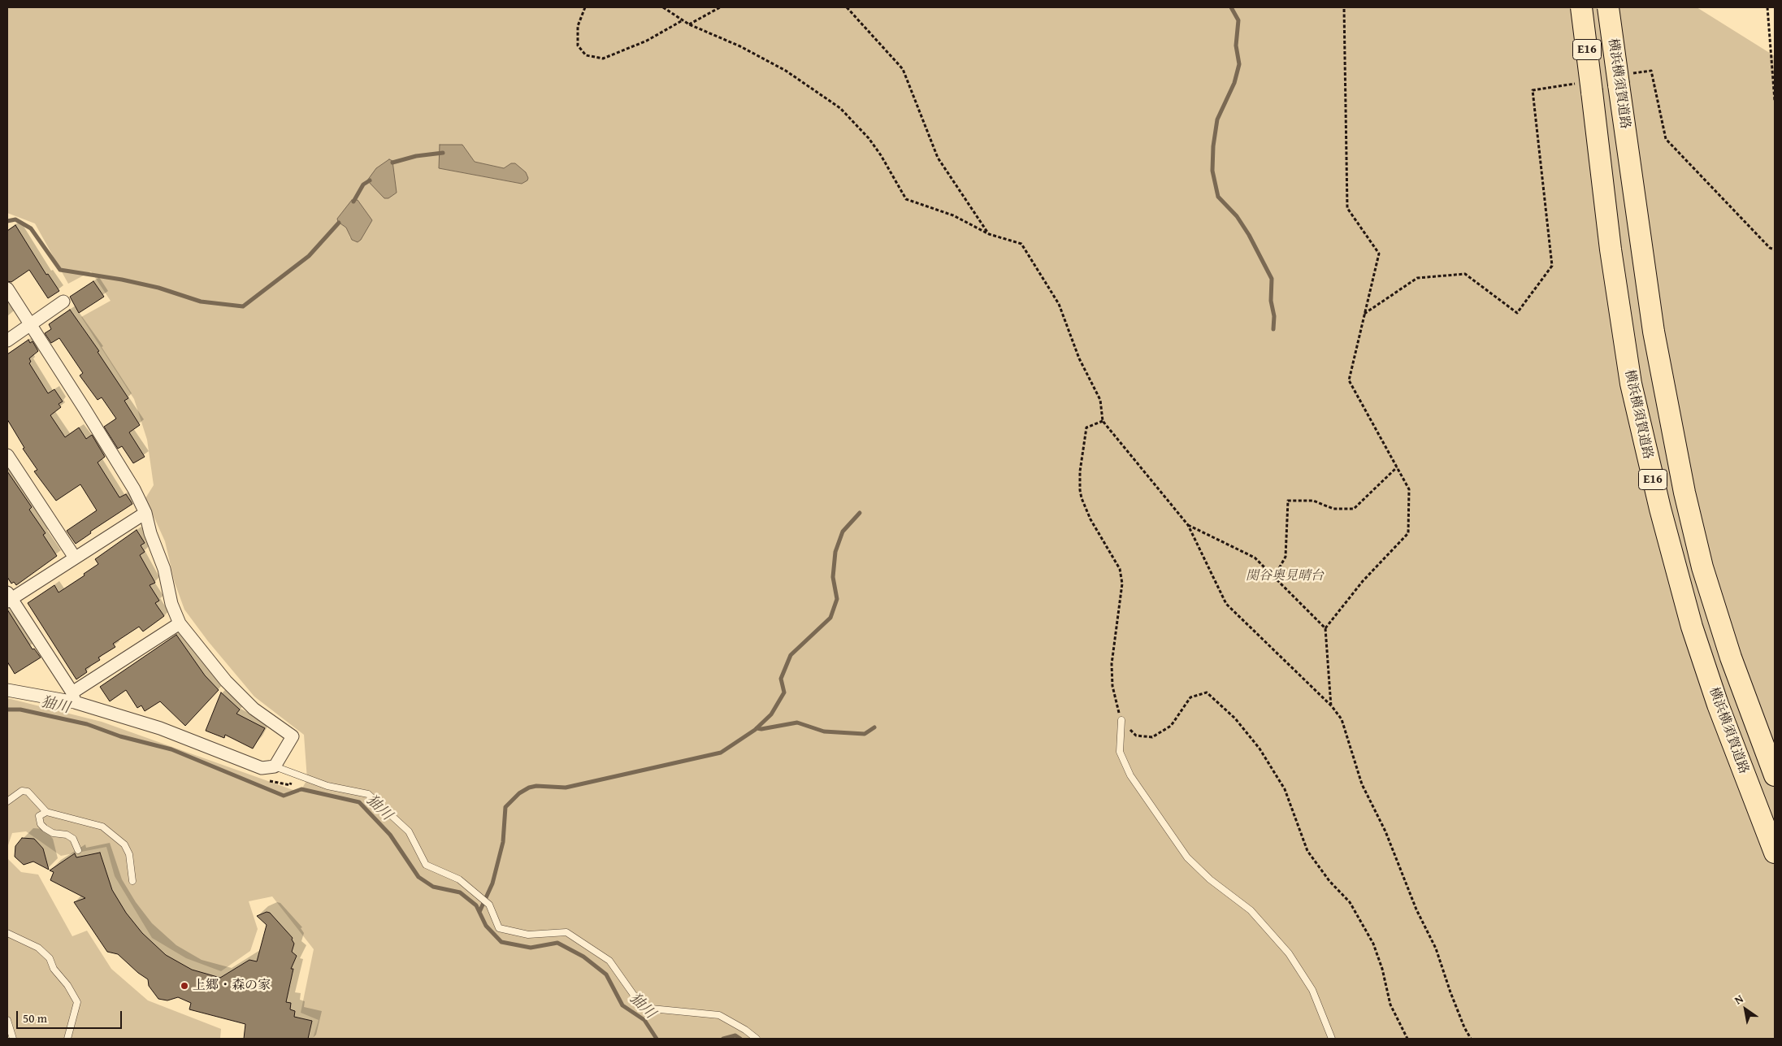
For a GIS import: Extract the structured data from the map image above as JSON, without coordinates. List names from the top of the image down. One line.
{"streets":{"highway":["E16","横浜横須賀道路"]},"water":["㹨川"],"parks":["関谷奥見晴台"],"places":["上郷・森の家"],"scale_bar":"50 m","north":"top left"}
